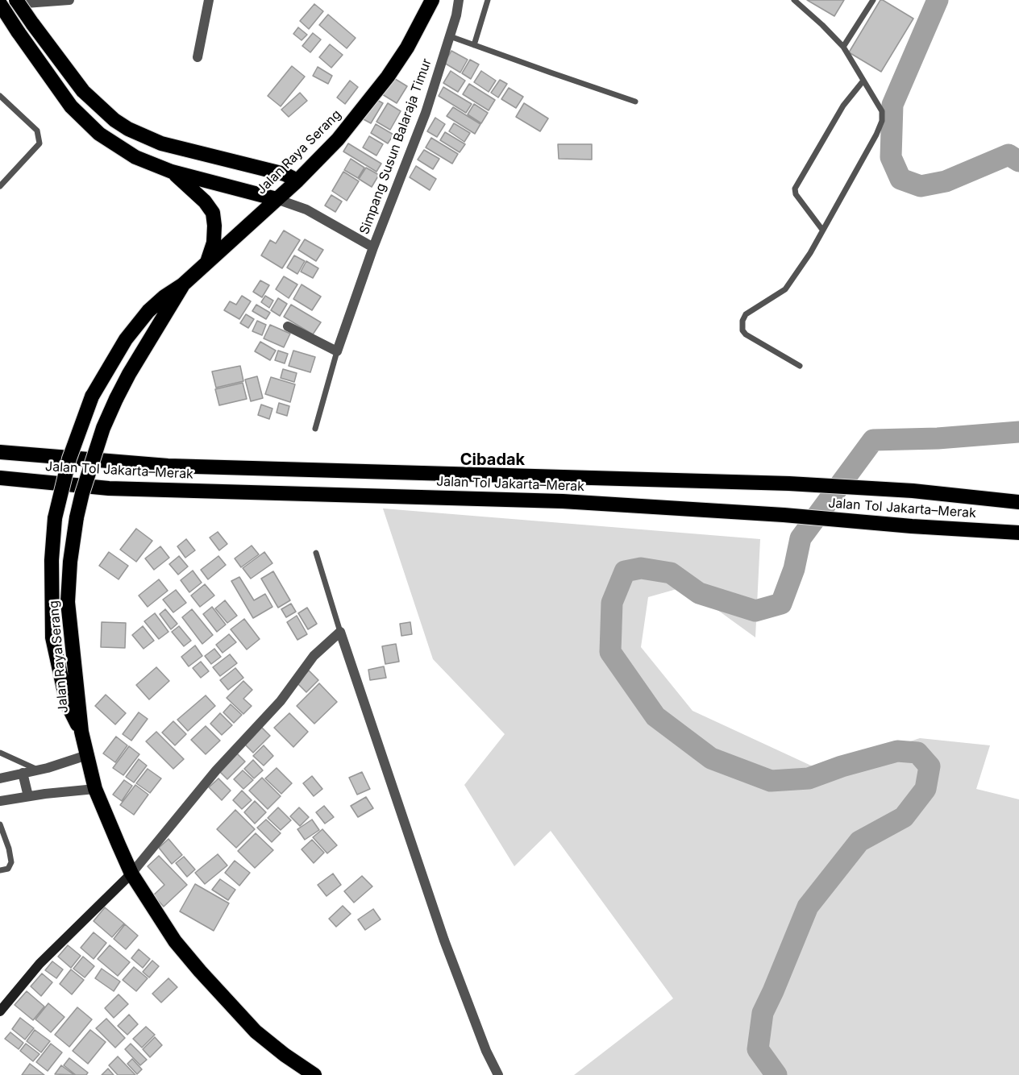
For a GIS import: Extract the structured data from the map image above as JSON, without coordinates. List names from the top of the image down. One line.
{"streets":{"highway":["Jalan Raya Serang","Jalan Tol Jakarta–Merak"],"street":["Simpang Susun Balaraja Timur"]},"crossings":[["Simpang Susun Balaraja Timur","Jalan Raya Serang"]],"districts":["Cibadak"]}
